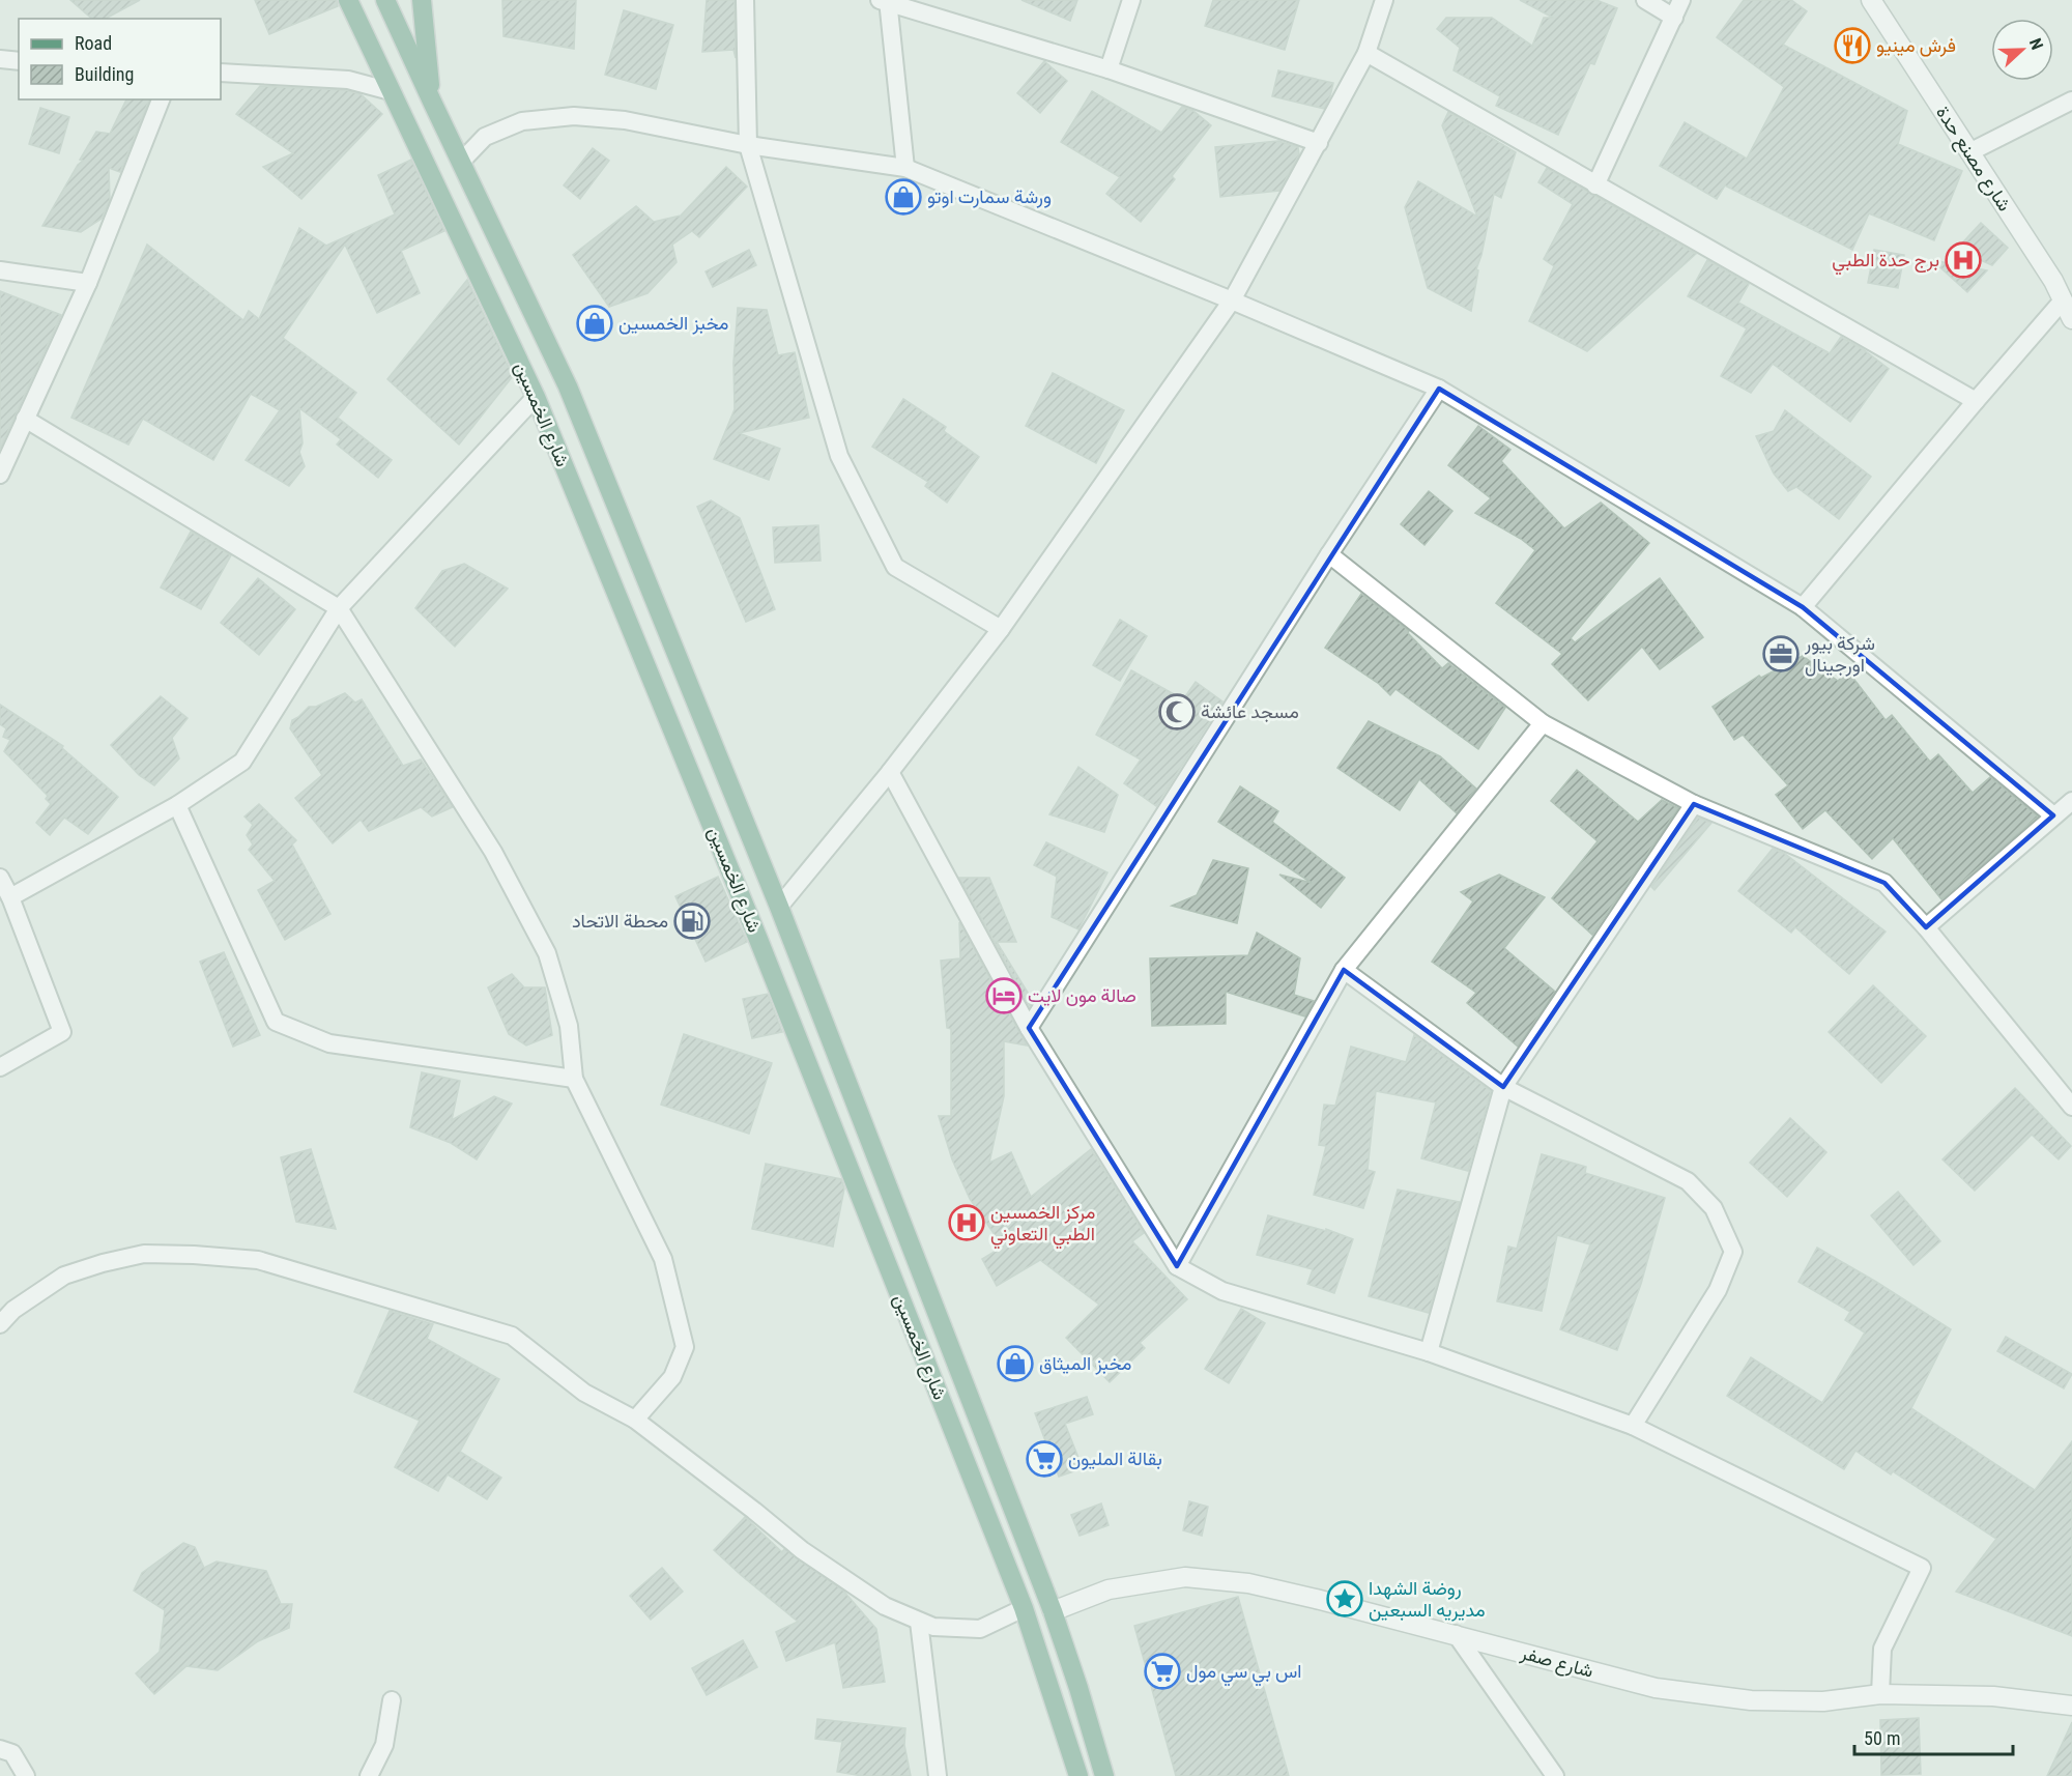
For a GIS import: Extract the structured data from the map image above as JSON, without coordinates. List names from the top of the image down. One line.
{"streets":{"main road":["شارع الخمسين"],"street":["شارع مصنع حدة","شارع صفر"]},"crossings":[["شارع الخمسين","شارع صفر"]],"places":{"restaurant":["فرش مينيو"],"shop":["ورشة سمارت اوتو","مخبز الخمسين","مخبز الميثاق"],"hospital":["برج حدة الطبي","مركز الخمسين الطبي التعاوني"],"office":["شركة بيور اورجينال"],"mosque":["مسجد عائشة"],"fuel station":["محطة الاتحاد"],"hotel":["صالة مون لايت"],"supermarket":["بقالة المليون","اس بي سي مول"],"place":["روضة الشهدا مديريه السبعين"]},"legend":["Road","Building"],"scale_bar":"50 m","north":"right"}
